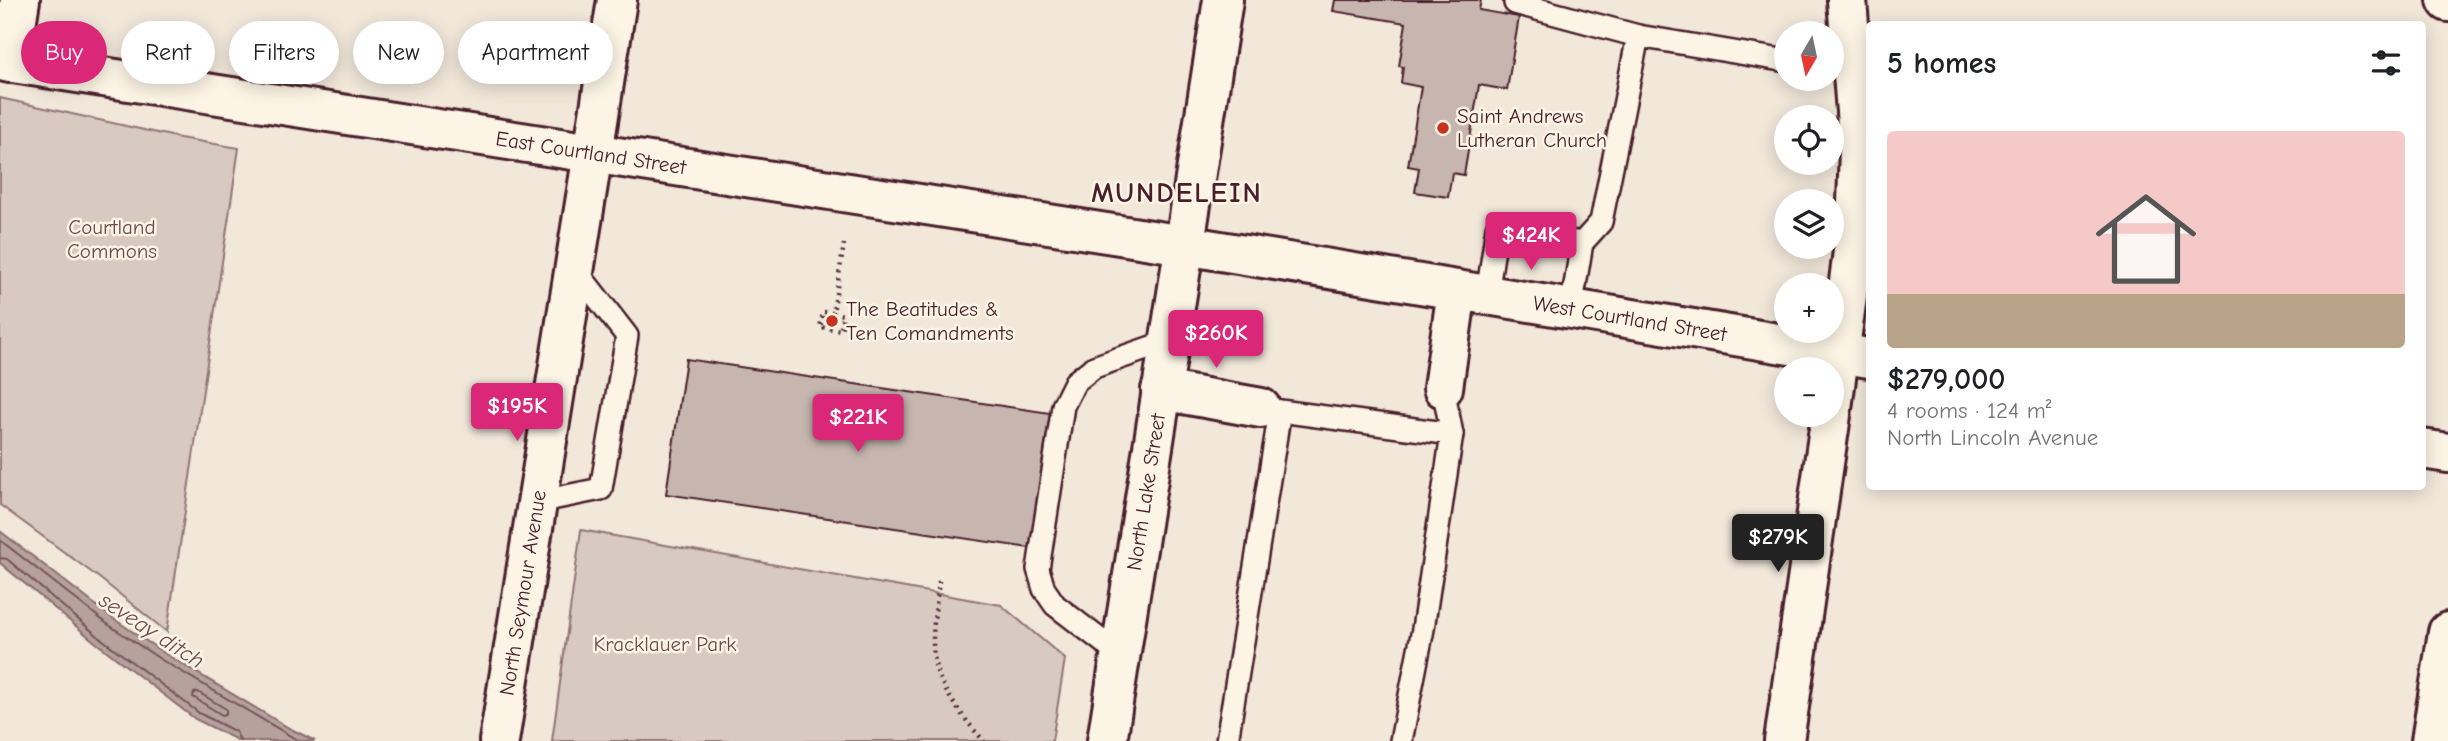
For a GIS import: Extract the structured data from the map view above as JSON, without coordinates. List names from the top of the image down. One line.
{"streets":{"street":["East Courtland Street","West Courtland Street","North Lake Street","North Seymour Avenue"]},"crossings":[["East Courtland Street","West Courtland Street"],["East Courtland Street","North Lake Street"],["East Courtland Street","North Seymour Avenue"],["West Courtland Street","North Lake Street"]],"districts":["MUNDELEIN"],"water":["seveay ditch"],"parks":["Courtland Commons","Kracklauer Park"],"places":["Saint Andrews Lutheran Church","The Beatitudes & Ten Comandments"],"north":"bottom","page":{"map_buttons":["+","−"],"chip":["Buy","Rent","Filters","New","Apartment"],"heading":"5 homes","list":[{"name":"$279,000","note":"4 rooms · 124 m² · North Lincoln Avenue"}],"price":["$424K","$260K","$195K","$221K","$279K"]}}
